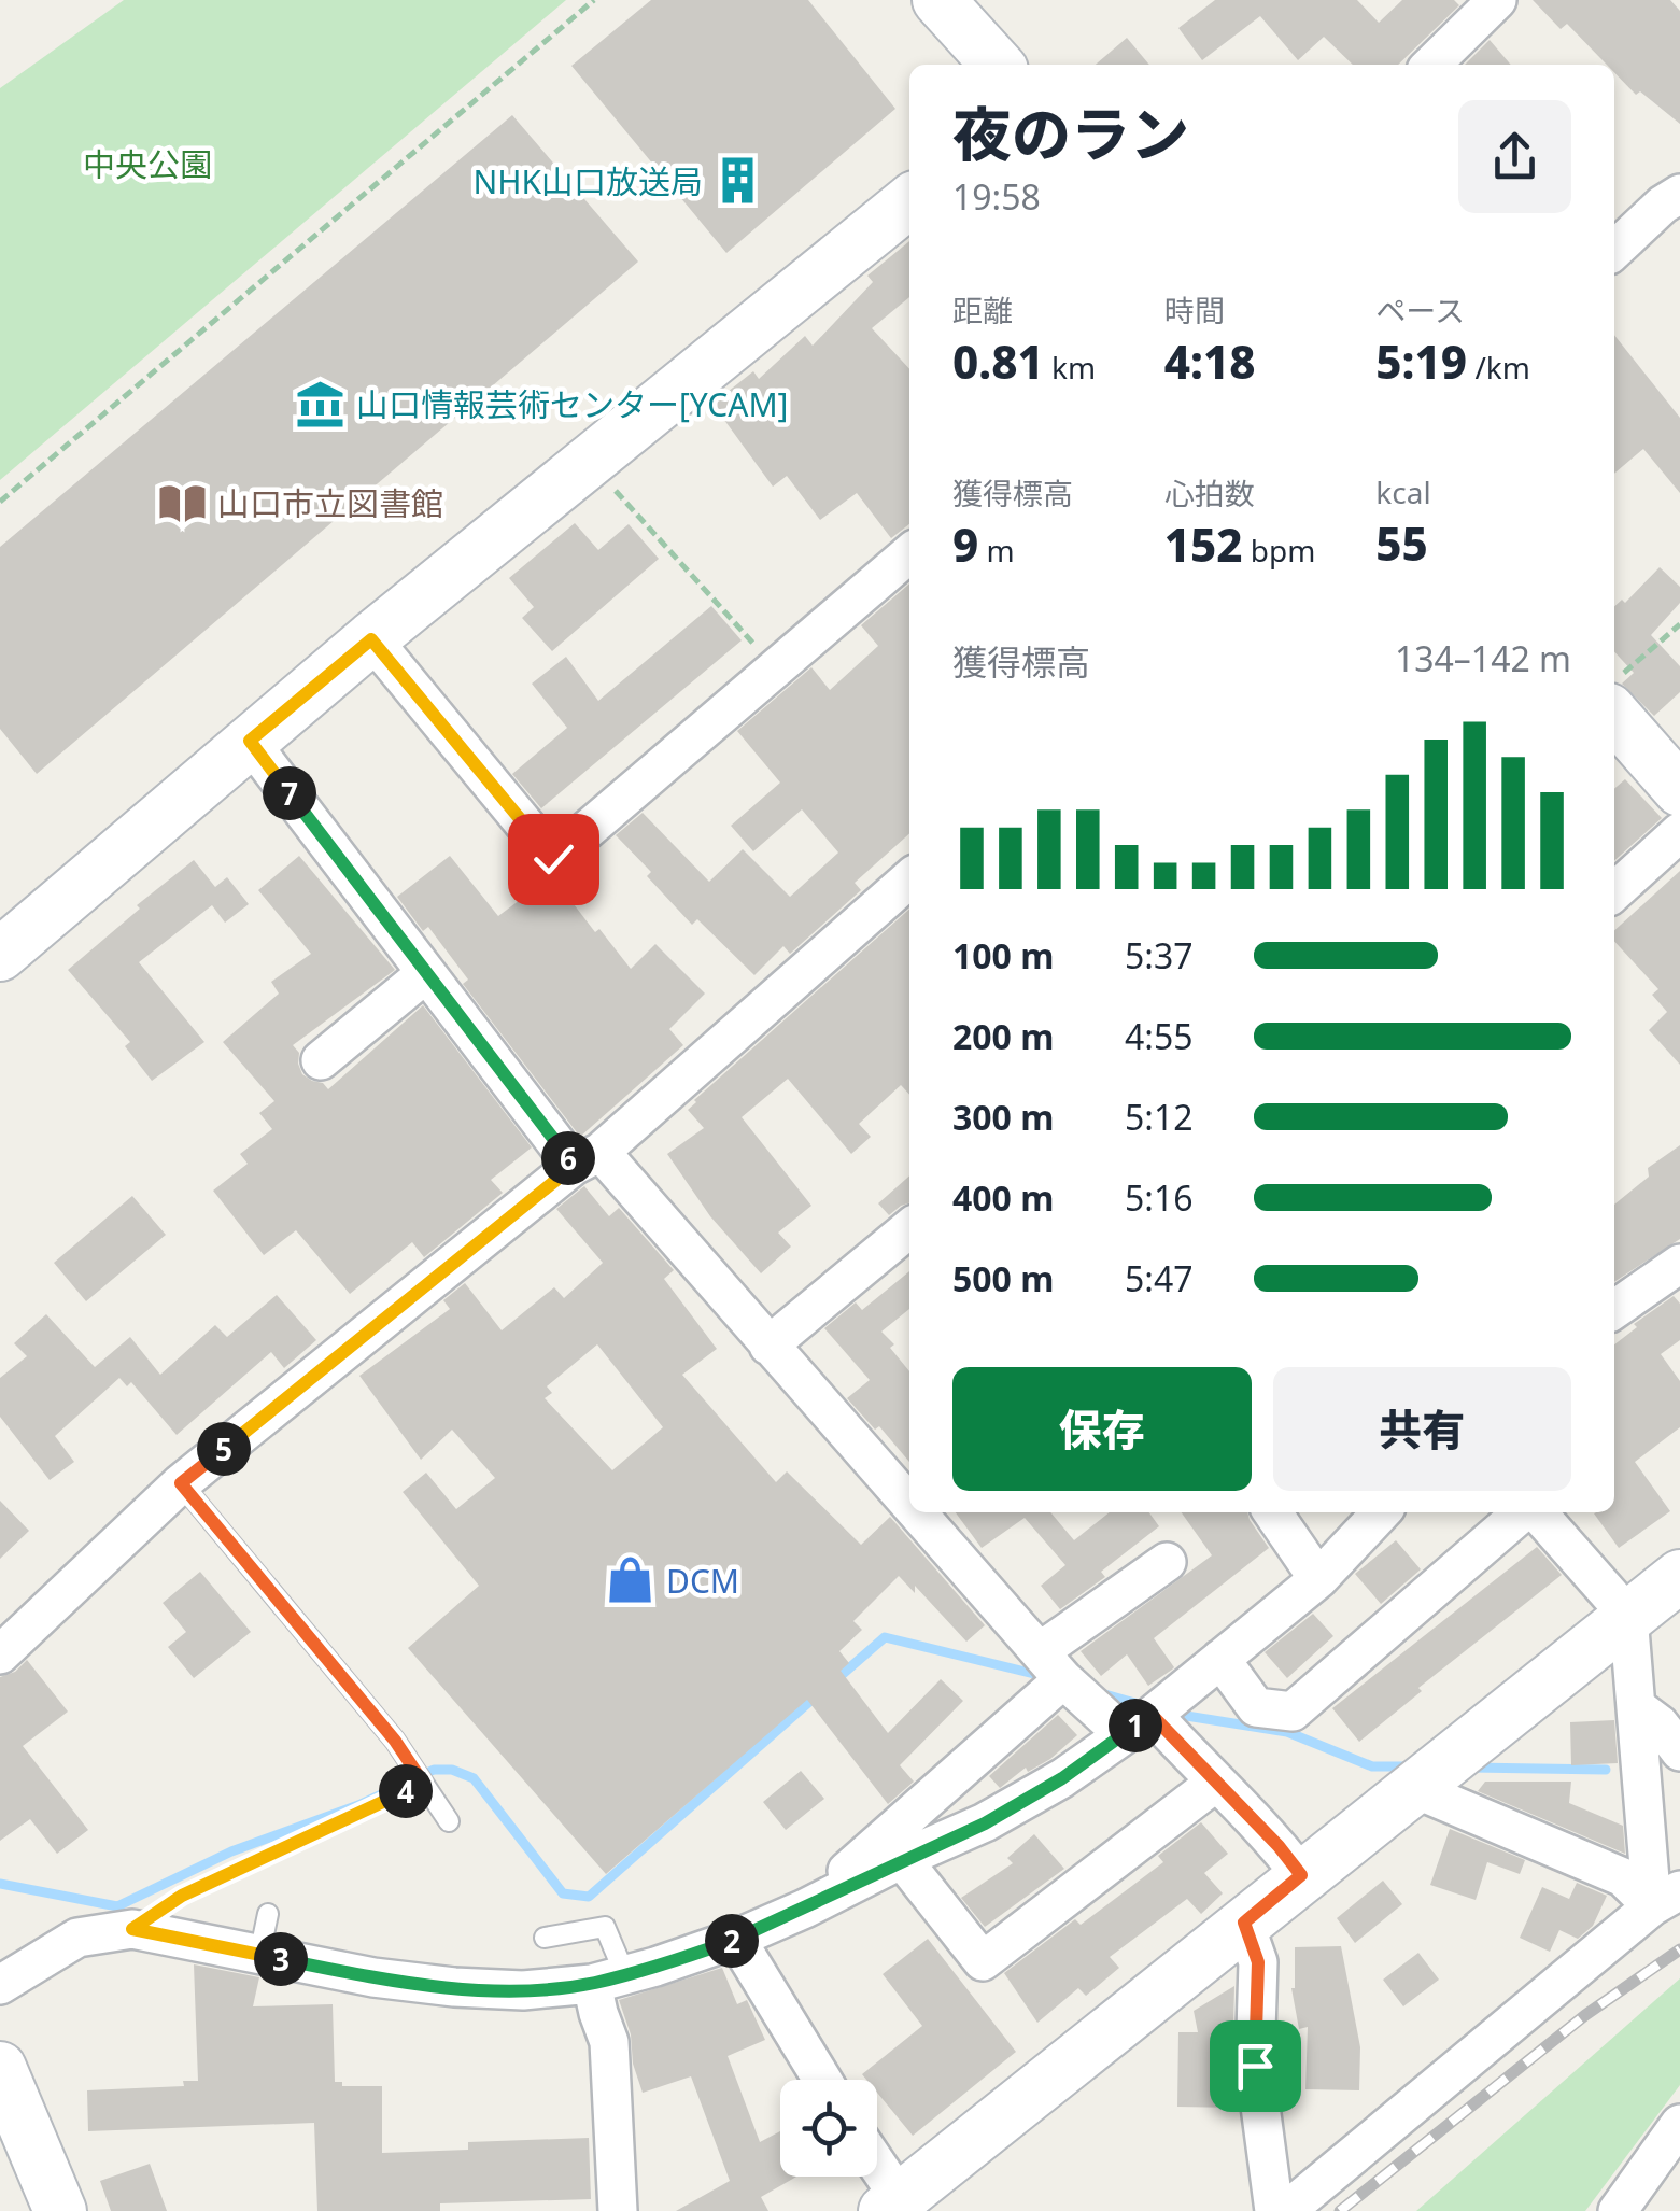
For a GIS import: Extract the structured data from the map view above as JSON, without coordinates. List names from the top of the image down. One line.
{"parks":["中央公園"],"places":{"building":["NHK山口放送局"],"museum":["山口情報芸術センター[YCAM]"],"library":["山口市立図書館"],"shop":["DCM"]},"page":{"heading":["夜のラン","19:58"],"stats":[["距離","0.81 km"],["時間","4:18"],["ペース","5:19 /km"],["獲得標高","9 m"],["心拍数","152 bpm"],["kcal","55"]],"chart":["獲得標高","134–142 m"],"pins":["7","6","5","1","4","2","3"],"list":[{"name":"100 m","note":"5:37"},{"name":"200 m","note":"4:55"},{"name":"300 m","note":"5:12"},{"name":"400 m","note":"5:16"},{"name":"500 m","note":"5:47"}],"buttons":["保存","共有"]}}
